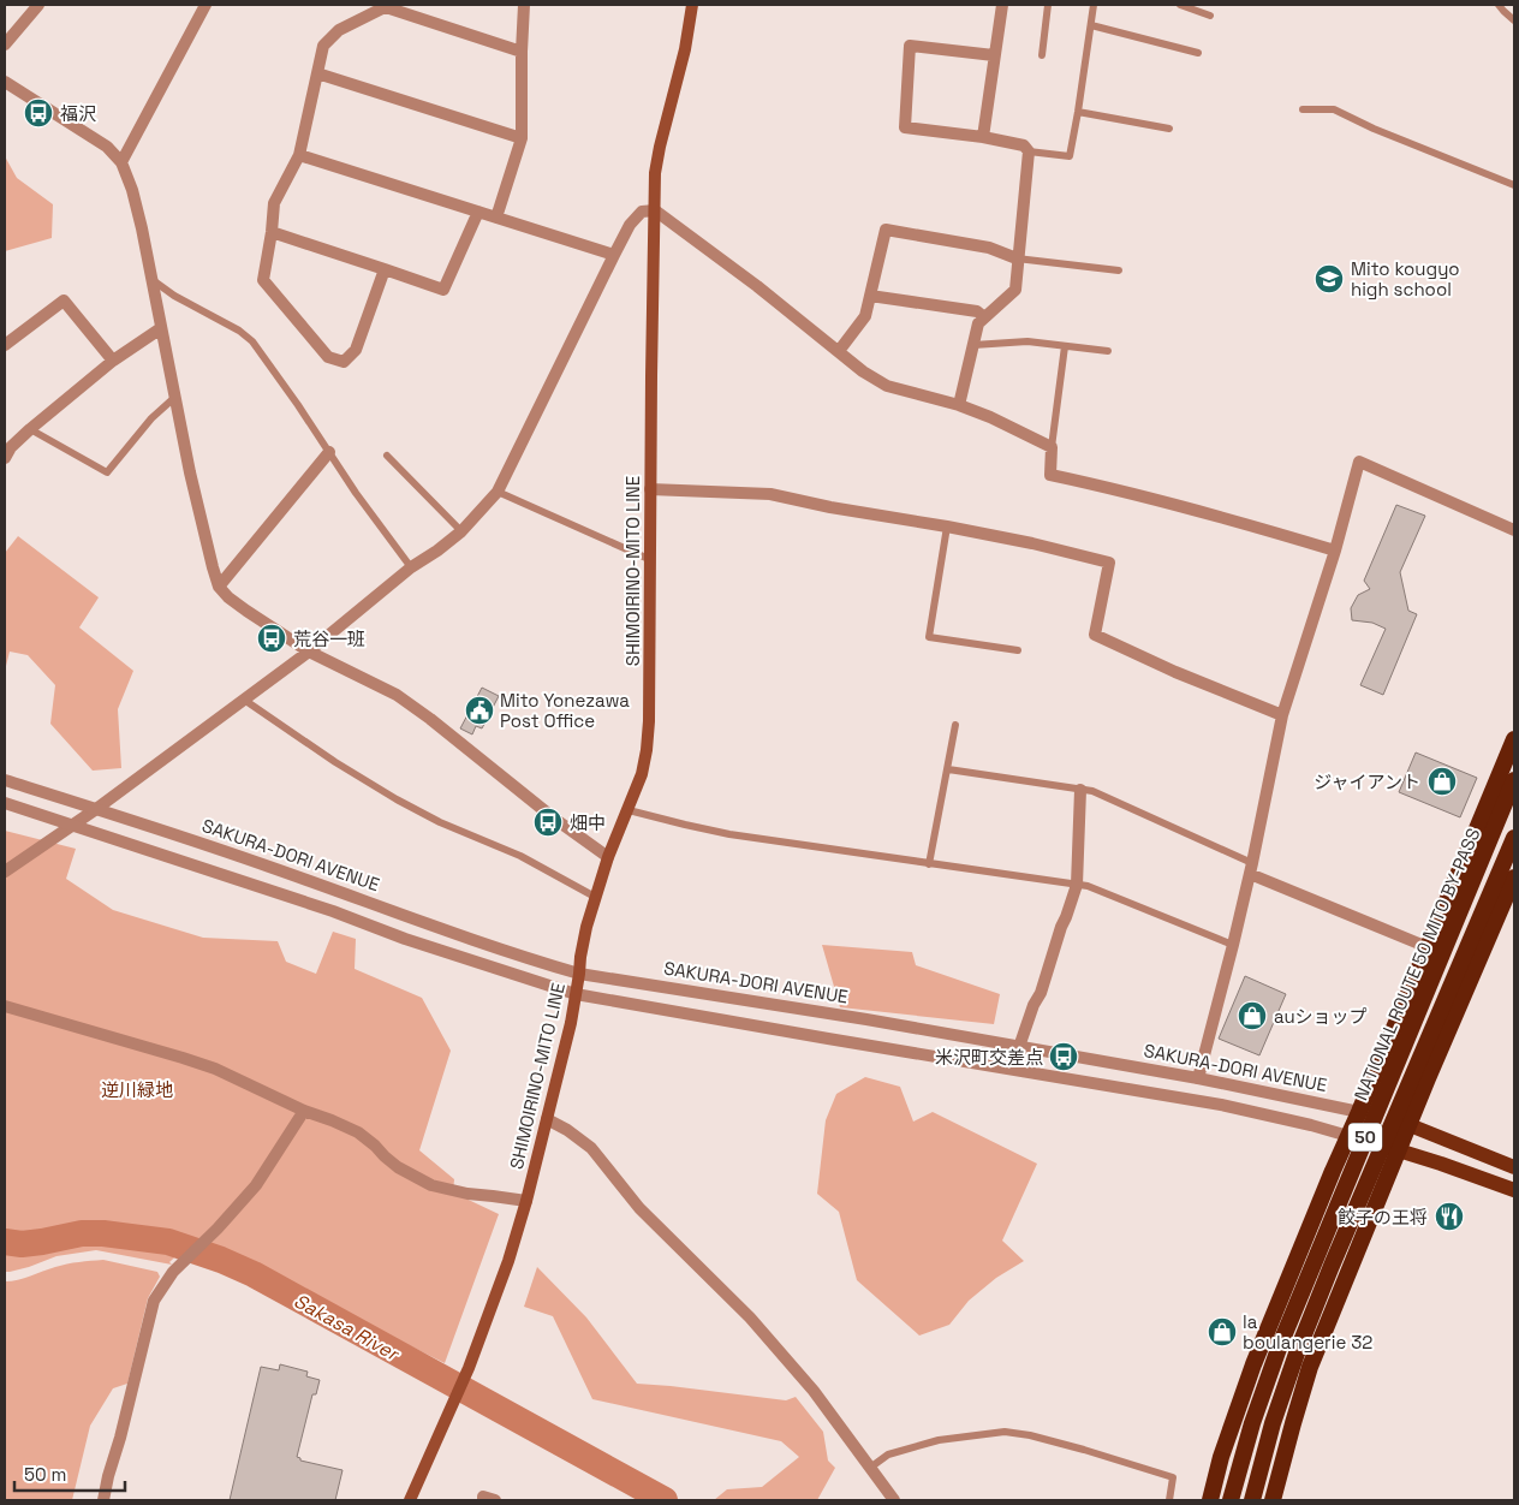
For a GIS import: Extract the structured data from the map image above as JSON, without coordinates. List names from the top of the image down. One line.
{"streets":{"highway":["NATIONAL ROUTE 50 MITO BY-PASS","50"],"main road":["SHIMOIRINO-MITO LINE","SAKURA-DORI AVENUE"]},"crossings":[["SHIMOIRINO-MITO LINE","SAKURA-DORI AVENUE"]],"water":["Sakasa River"],"parks":["逆川緑地"],"places":{"bus stop":["福沢","荒谷一班","畑中","米沢町交差点"],"school or university":["Mito kougyo high school"],"public building":["Mito Yonezawa Post Office"],"shop":["ジャイアント","auショップ","la boulangerie 32"],"restaurant":["餃子の王将"]},"scale_bar":"50 m"}
